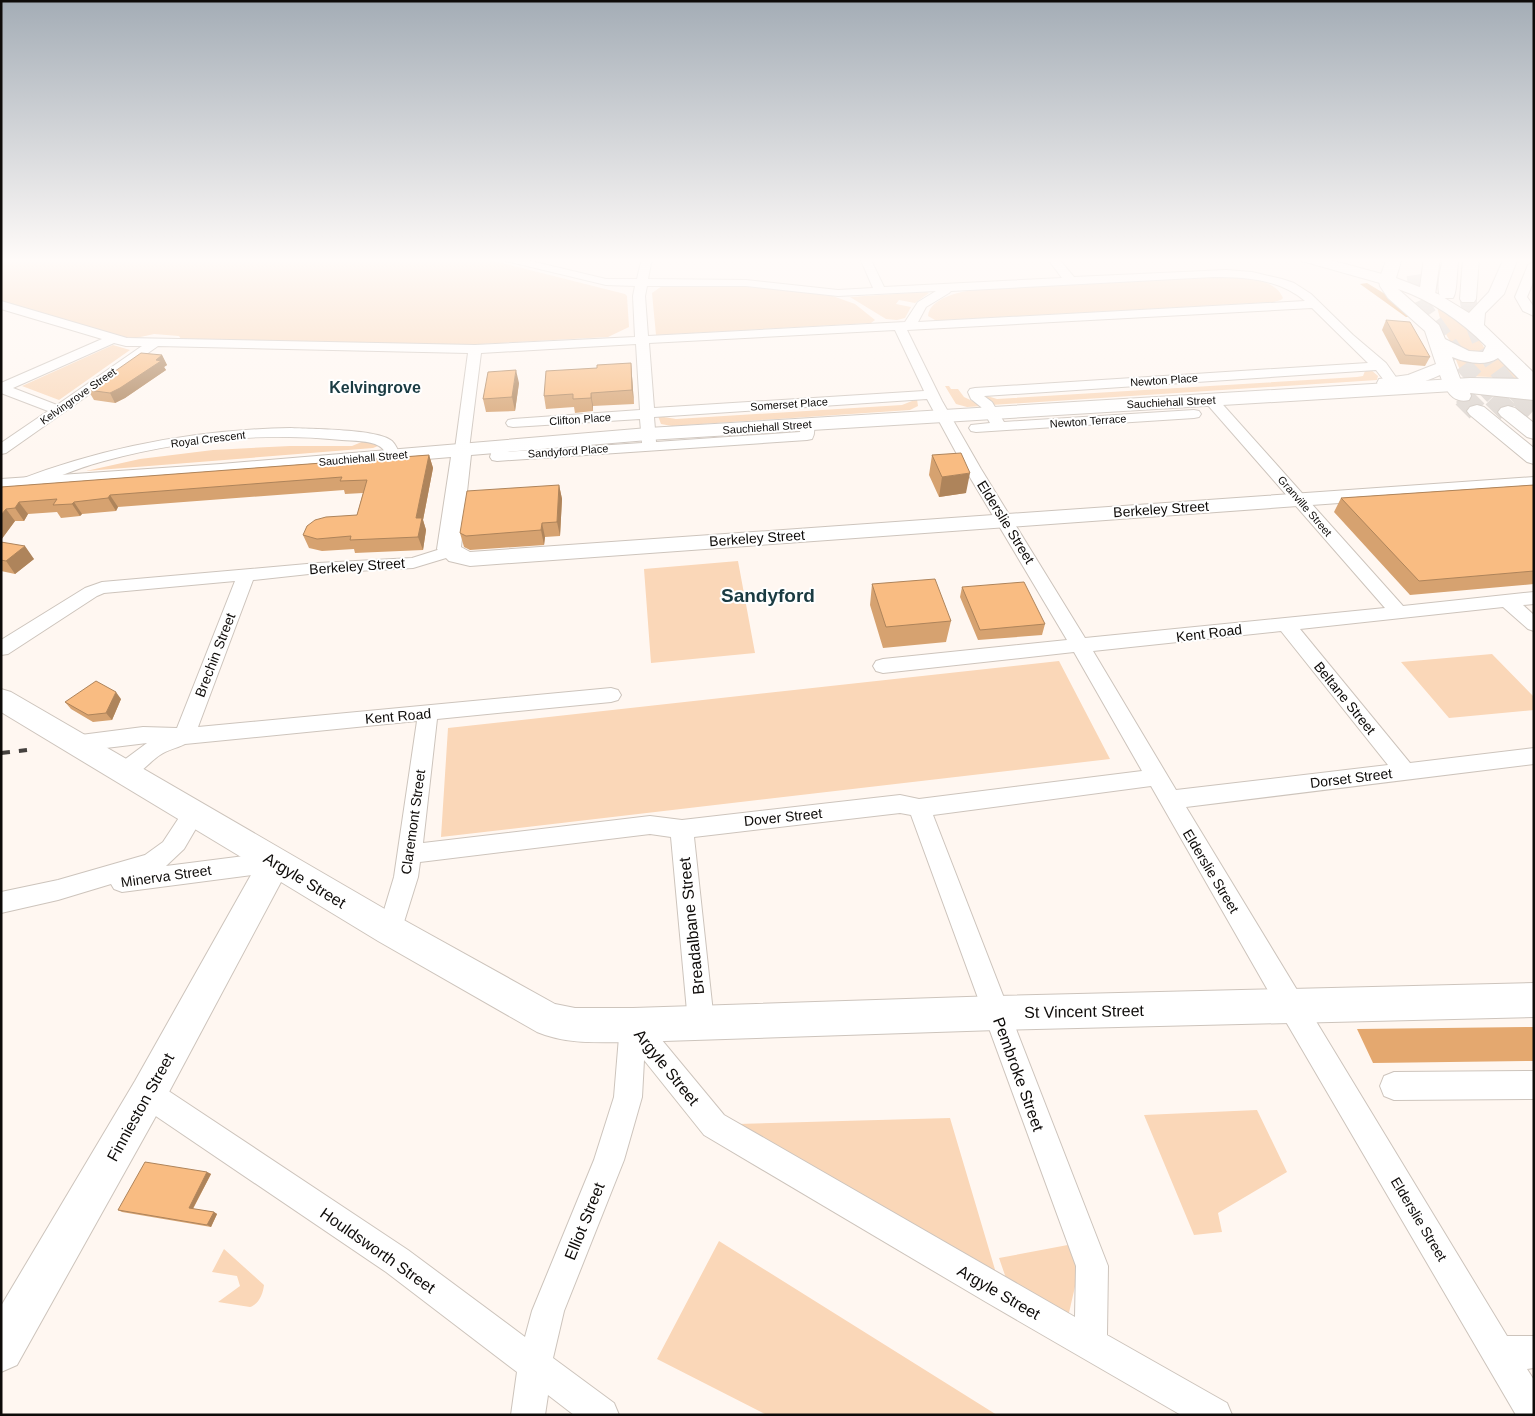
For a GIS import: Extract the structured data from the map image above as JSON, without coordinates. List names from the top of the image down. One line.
{"streets":{"main road":["Sauchiehall Street","Berkeley Street","Argyle Street","St Vincent Street","Finnieston Street"],"street":["Newton Place","Kelvingrove Street","Somerset Place","Clifton Place","Royal Crescent","Granville Street","Elderslie Street","Kent Road","Brechin Street","Beltane Street","Dorset Street","Dover Street","Claremont Street","Minerva Street","Breadalbane Street","Pembroke Street","Elliot Street","Houldsworth Street"]},"crossings":[["Newton Place","Sauchiehall Street"],["Sauchiehall Street","Royal Crescent"],["Sauchiehall Street","Granville Street"],["Sauchiehall Street","Elderslie Street"],["Somerset Place","Clifton Place"],["Somerset Place","Elderslie Street"],["Granville Street","Berkeley Street"],["Granville Street","Kent Road"],["Berkeley Street","Elderslie Street"],["Berkeley Street","Brechin Street"],["Elderslie Street","Kent Road"],["Elderslie Street","Dorset Street"],["Elderslie Street","Dover Street"],["Elderslie Street","St Vincent Street"],["Kent Road","Brechin Street"],["Kent Road","Beltane Street"],["Kent Road","Claremont Street"],["Kent Road","Argyle Street"],["Beltane Street","Dorset Street"],["Dover Street","Claremont Street"],["Dover Street","Breadalbane Street"],["Dover Street","Pembroke Street"],["Claremont Street","Argyle Street"],["Minerva Street","Argyle Street"],["Minerva Street","Finnieston Street"],["Argyle Street","St Vincent Street"],["Argyle Street","Pembroke Street"],["Argyle Street","Finnieston Street"],["Argyle Street","Elliot Street"],["Breadalbane Street","St Vincent Street"],["St Vincent Street","Pembroke Street"],["St Vincent Street","Elliot Street"],["Finnieston Street","Houldsworth Street"],["Elliot Street","Houldsworth Street"]],"districts":["Kelvingrove","Sandyford"]}
